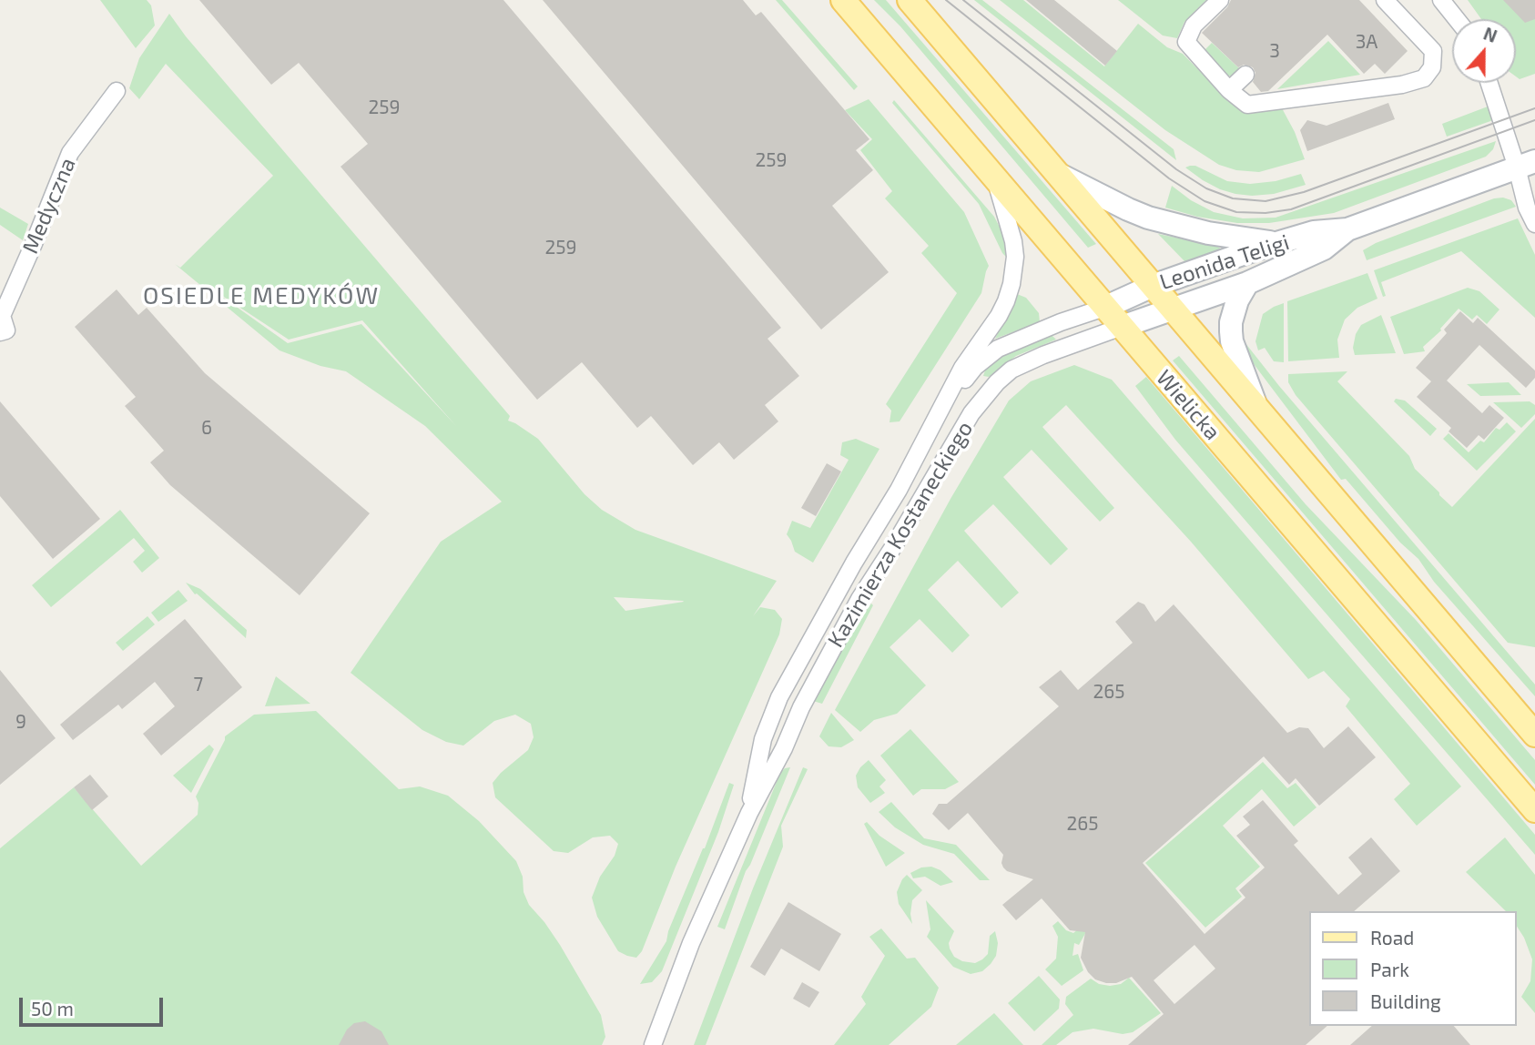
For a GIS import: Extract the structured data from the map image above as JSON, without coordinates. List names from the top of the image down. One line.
{"streets":{"main road":["Wielicka"],"street":["Medyczna","Leonida Teligi","Kazimierza Kostaneckiego"]},"crossings":[["Leonida Teligi","Wielicka"],["Leonida Teligi","Kazimierza Kostaneckiego"],["Wielicka","Kazimierza Kostaneckiego"]],"districts":["OSIEDLE MEDYKÓW"],"house_numbers":["3A","3","259","259","259","6","7","265","9","265"],"legend":["Road","Park","Building"],"scale_bar":"50 m","north":"top"}
